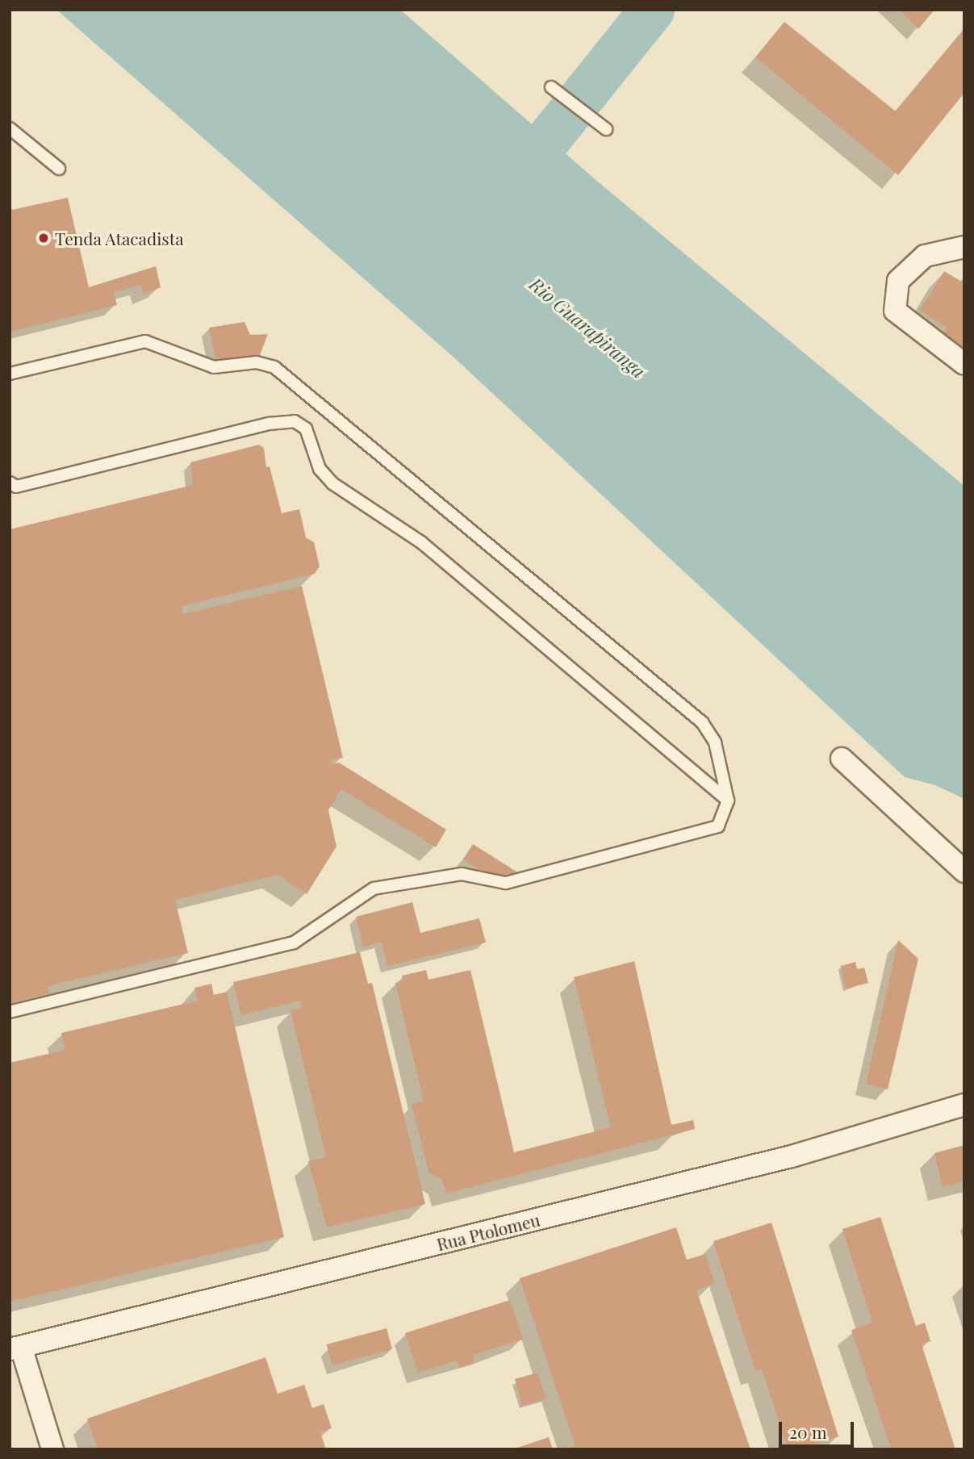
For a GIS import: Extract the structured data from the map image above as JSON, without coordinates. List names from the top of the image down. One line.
{"streets":{"street":["Rua Ptolomeu"]},"water":["Rio Guarapiranga"],"places":["Tenda Atacadista"],"scale_bar":"20 m"}
